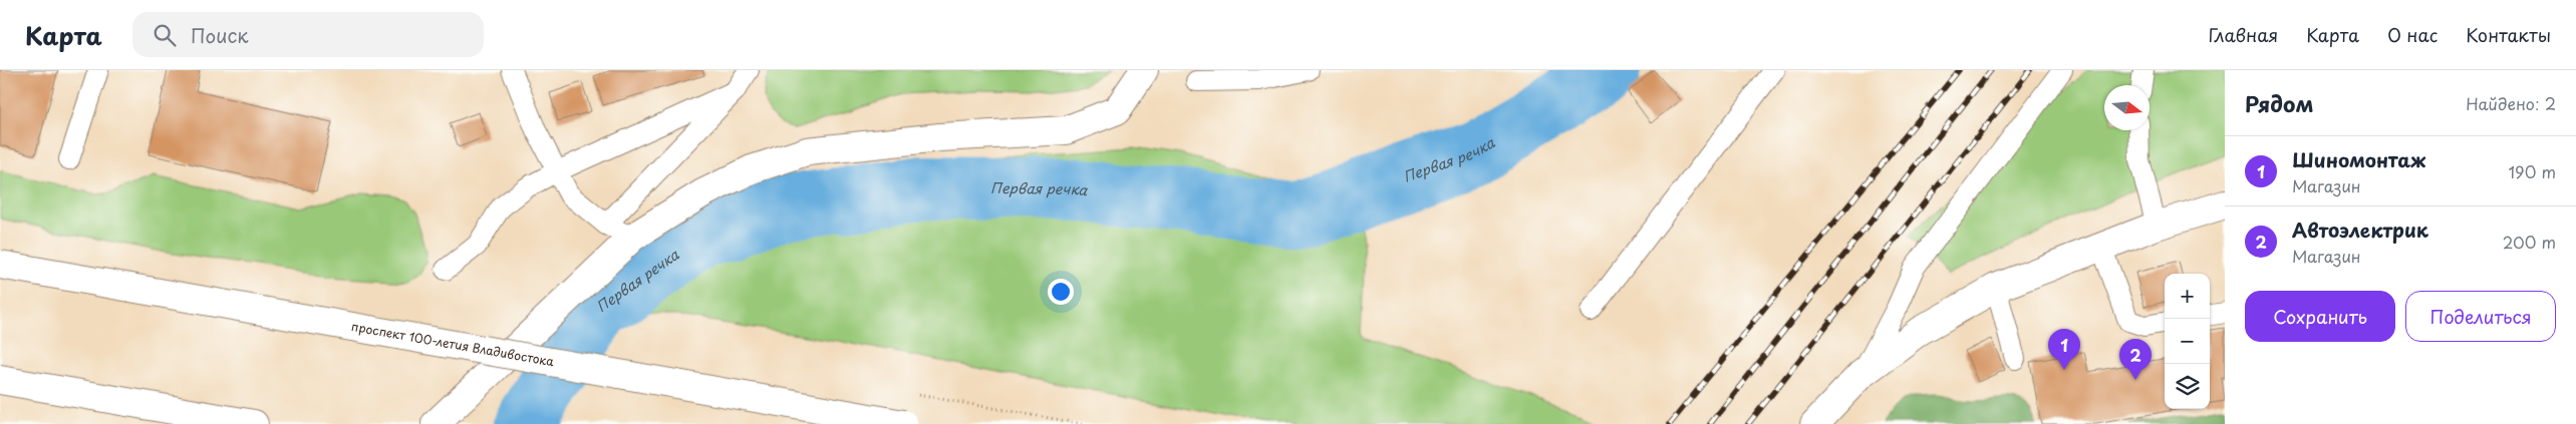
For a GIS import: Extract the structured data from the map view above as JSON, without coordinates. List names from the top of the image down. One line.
{"streets":{"main road":["проспект 100-летия Владивостока"]},"water":["Первая речка"],"north":"right","page":{"header":"Карта","search":"Поиск","nav":["Главная","Карта","О нас","Контакты"],"heading":["Рядом","Найдено: 2"],"list":[{"mark":"1","name":"Шиномонтаж","note":"Магазин","value":"190 m"},{"mark":"2","name":"Автоэлектрик","note":"Магазин","value":"200 m"}],"map_buttons":["+","−"],"buttons":["Сохранить","Поделиться"],"pins":["1","2"]}}
